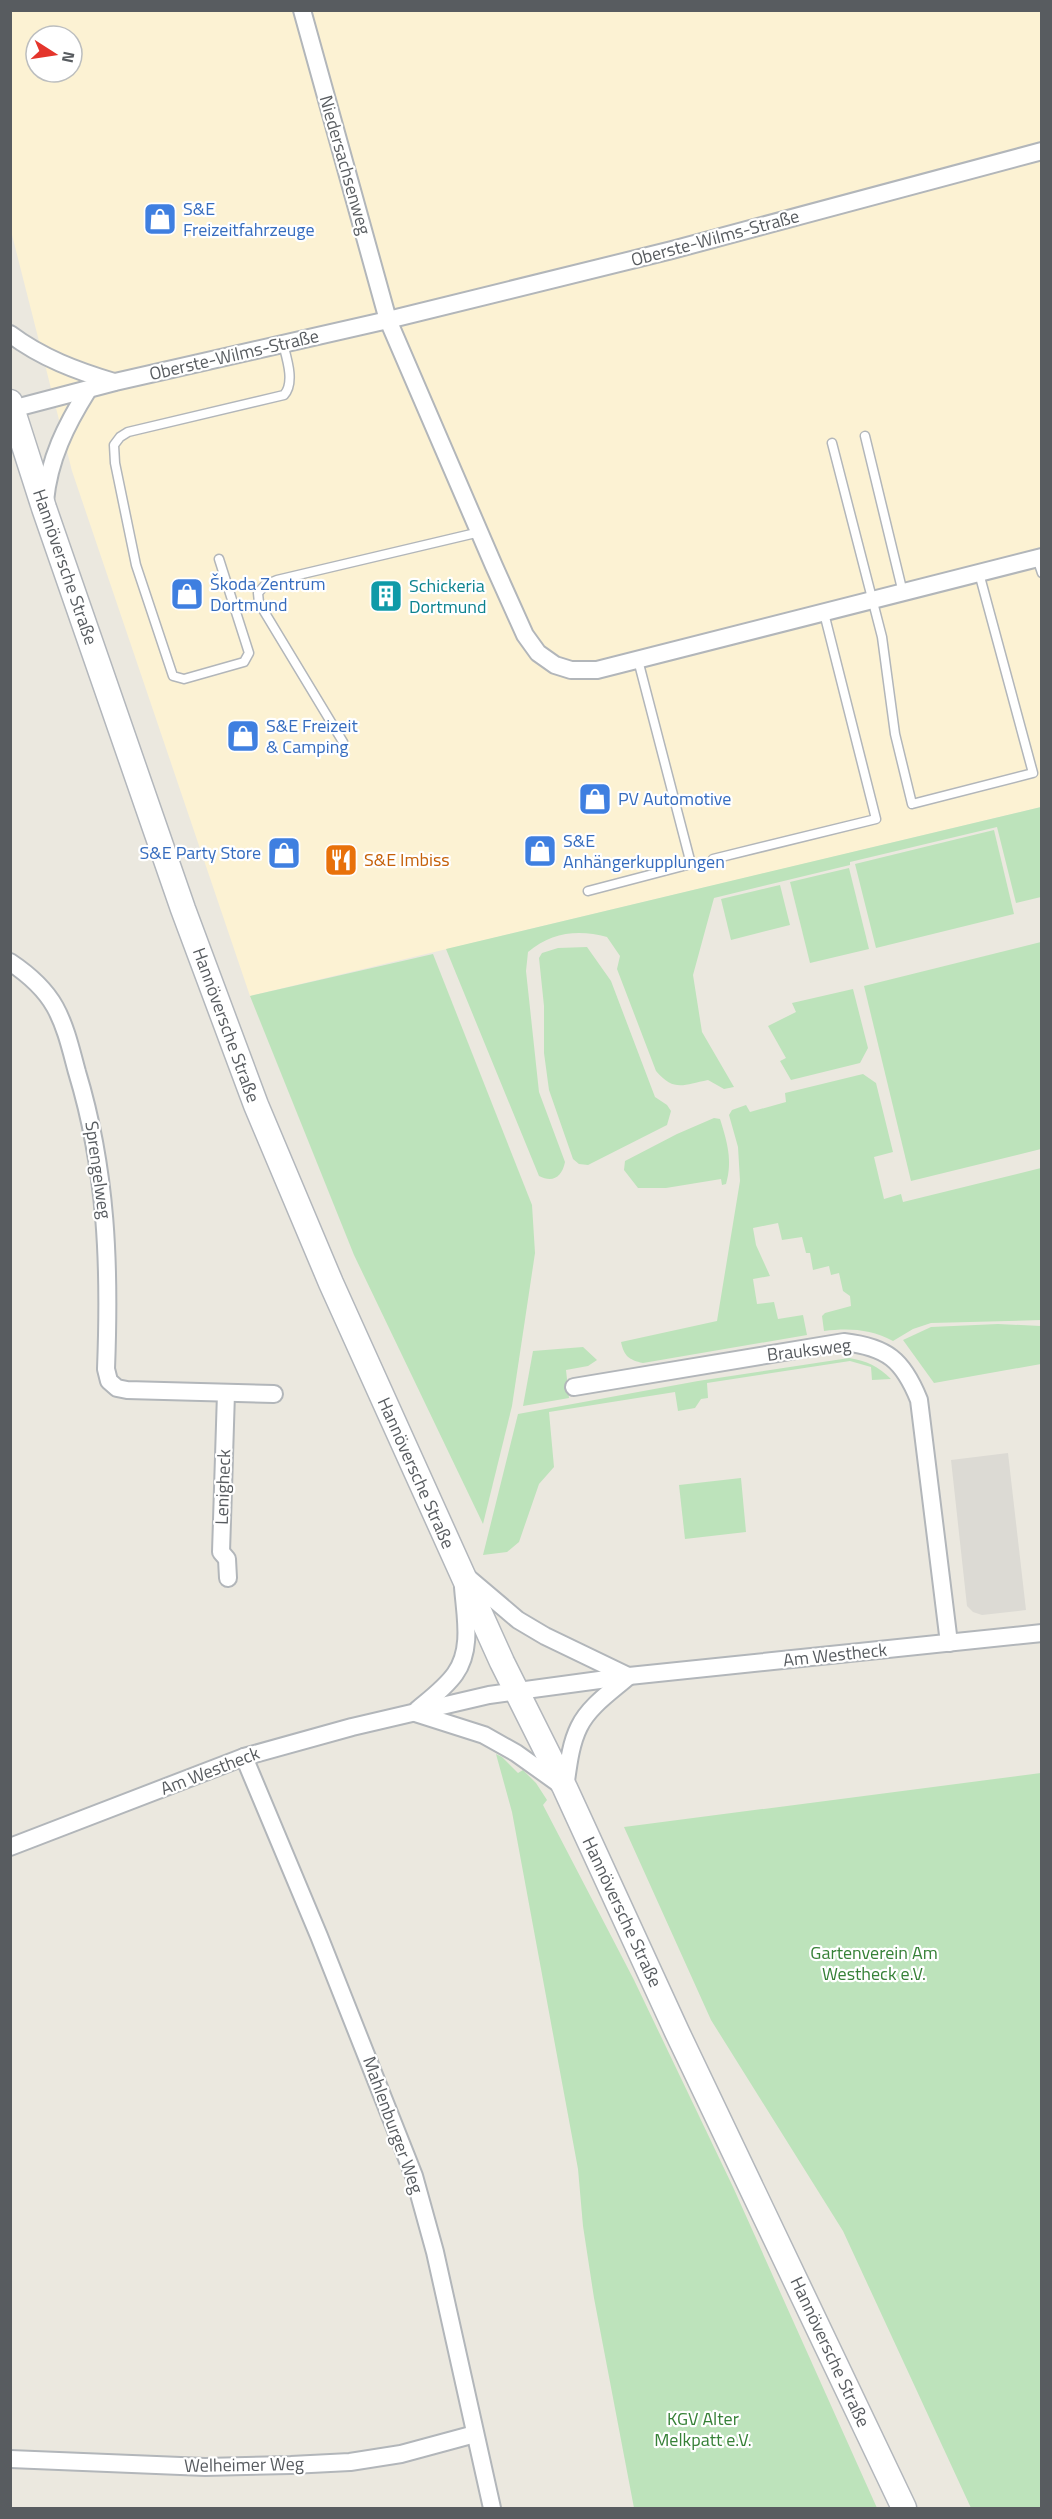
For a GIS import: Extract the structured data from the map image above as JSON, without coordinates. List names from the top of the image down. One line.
{"streets":{"main road":["Hannöversche Straße"],"street":["Niedersachsenweg","Oberste-Wilms-Straße","Sprengelweg","Brauksweg","Lenigheck","Am Westheck","Mahlenburger Weg","Welheimer Weg"]},"crossings":[["Niedersachsenweg","Oberste-Wilms-Straße"],["Oberste-Wilms-Straße","Hannöversche Straße"],["Hannöversche Straße","Am Westheck"],["Sprengelweg","Lenigheck"],["Brauksweg","Am Westheck"],["Am Westheck","Mahlenburger Weg"],["Mahlenburger Weg","Welheimer Weg"]],"parks":["Gartenverein Am Westheck e.V.","KGV Alter Melkpatt e.V."],"places":{"shop":["S&E Freizeitfahrzeuge","Škoda Zentrum Dortmund","S&E Freizeit & Camping","PV Automotive","S&E Anhängerkupplungen","S&E Party Store"],"building":["Schickeria Dortmund"],"restaurant":["S&E Imbiss"]},"north":"right"}
